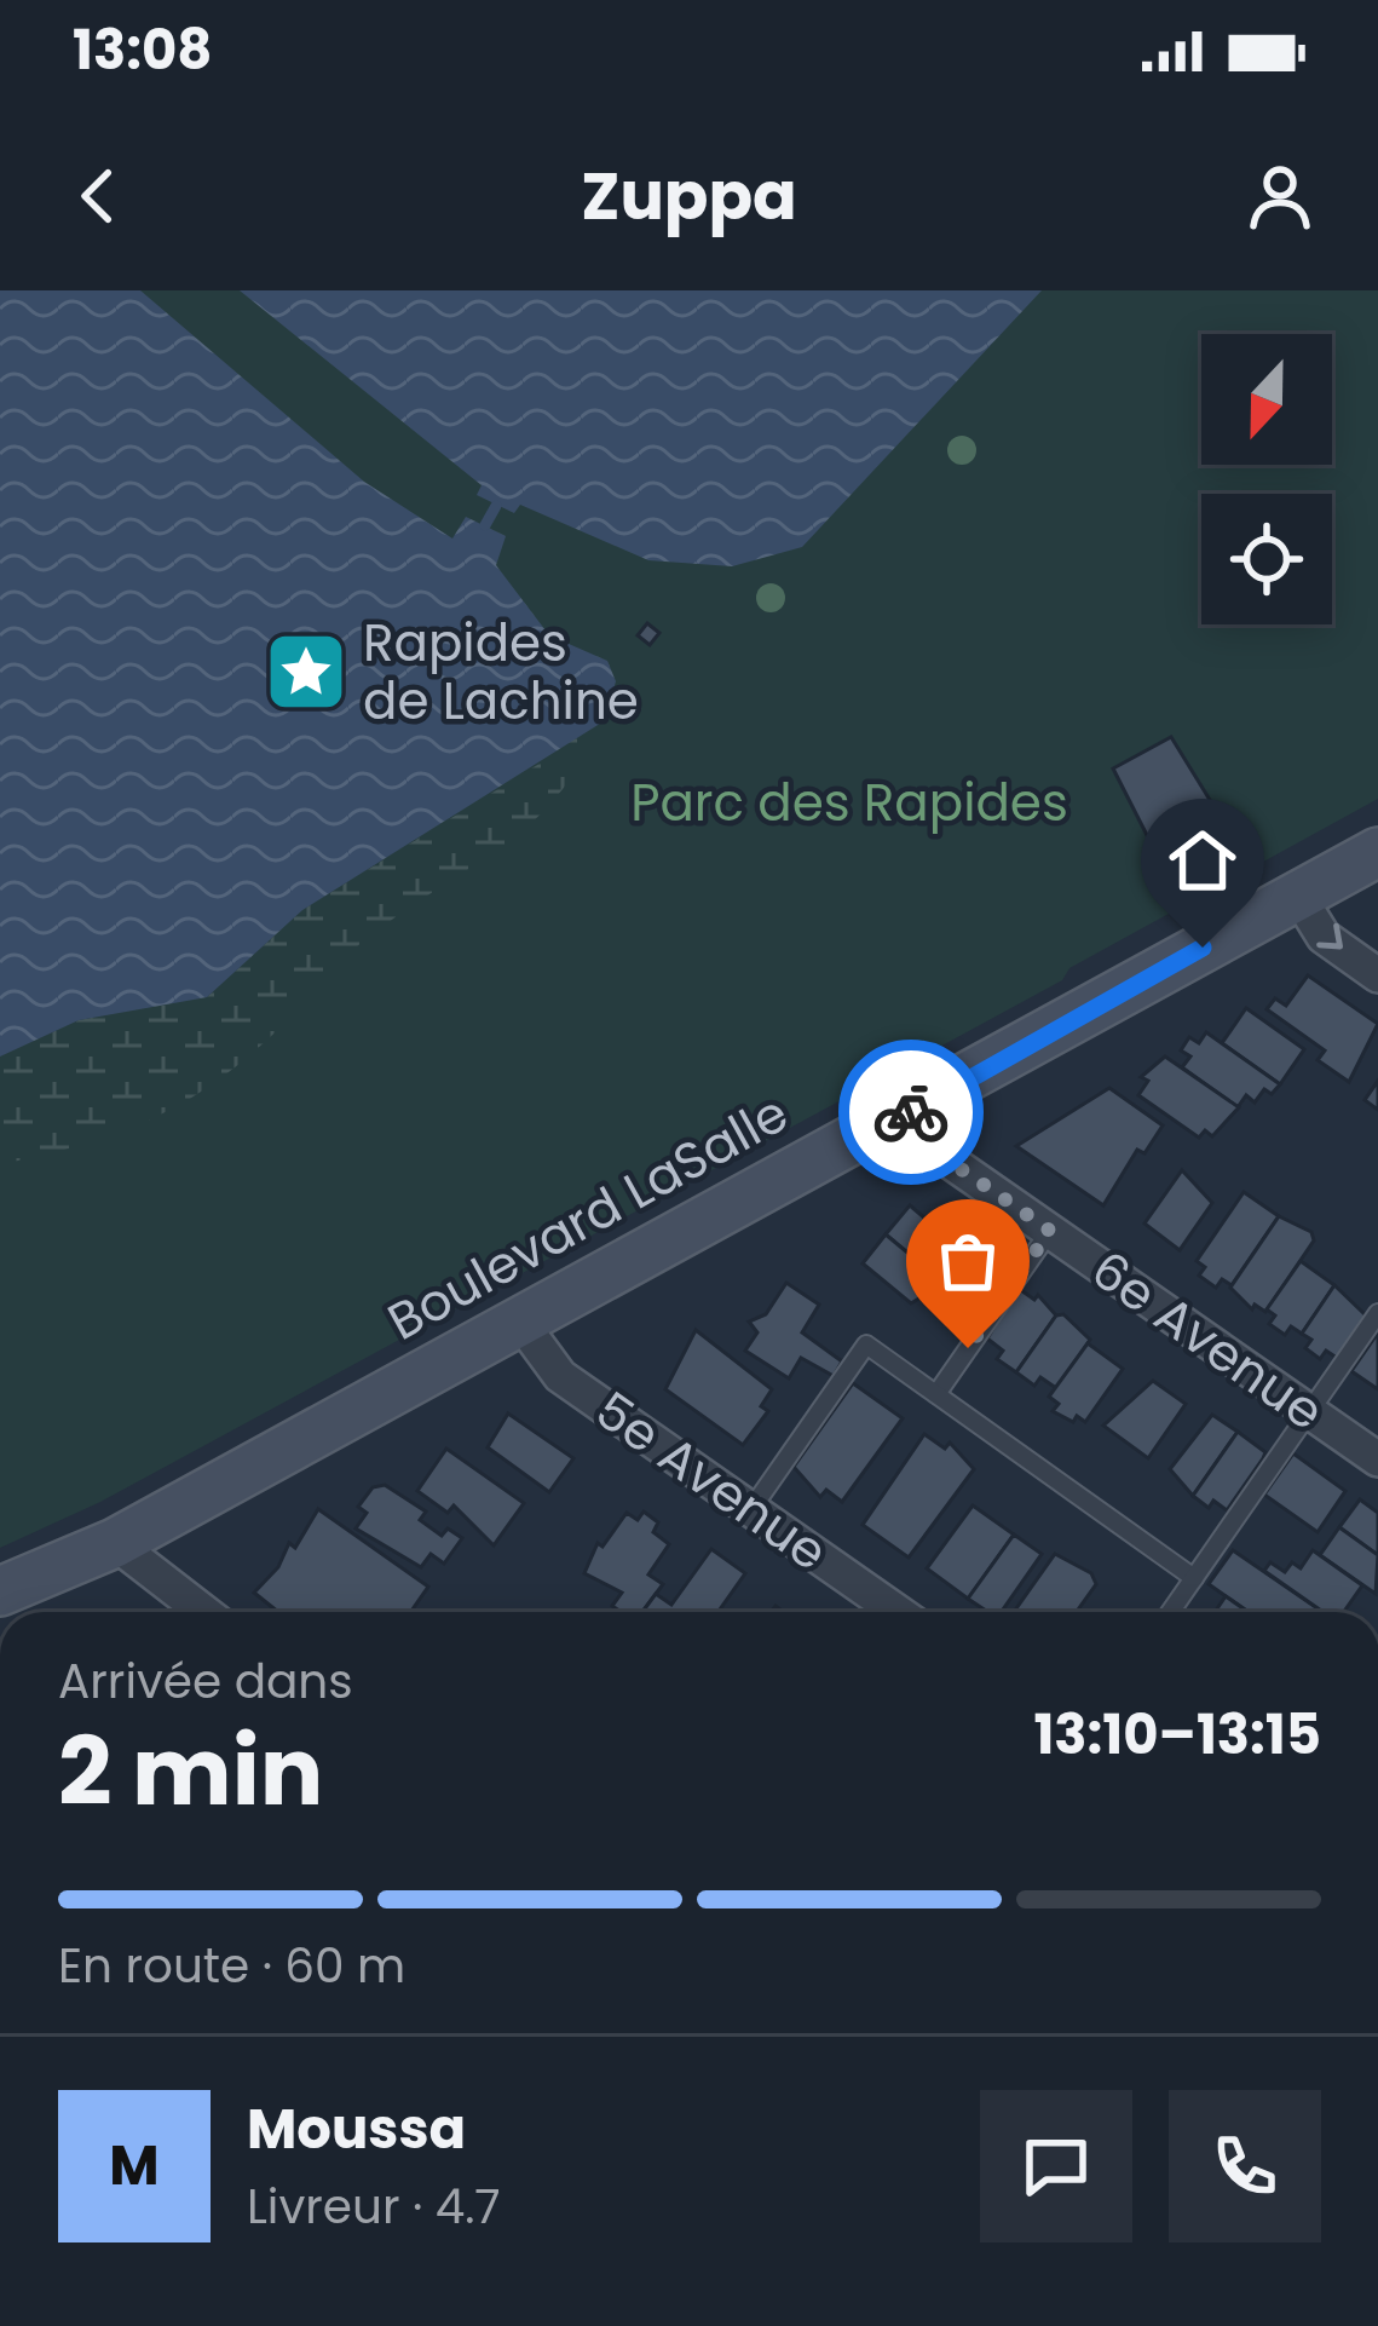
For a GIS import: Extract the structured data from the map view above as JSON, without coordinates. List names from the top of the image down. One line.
{"streets":{"main road":["Boulevard LaSalle"],"street":["6e Avenue","5e Avenue"]},"crossings":[["Boulevard LaSalle","6e Avenue"],["Boulevard LaSalle","5e Avenue"]],"parks":["Parc des Rapides"],"places":{"place":["Rapides de Lachine"]},"north":"bottom","page":{"status":"13:08","header":"Zuppa","heading":["2 min","Arrivée dans","13:10–13:15"],"panel":["Moussa","Livreur · 4.7"],"bar":"En route · 60 m","round":"M"}}
